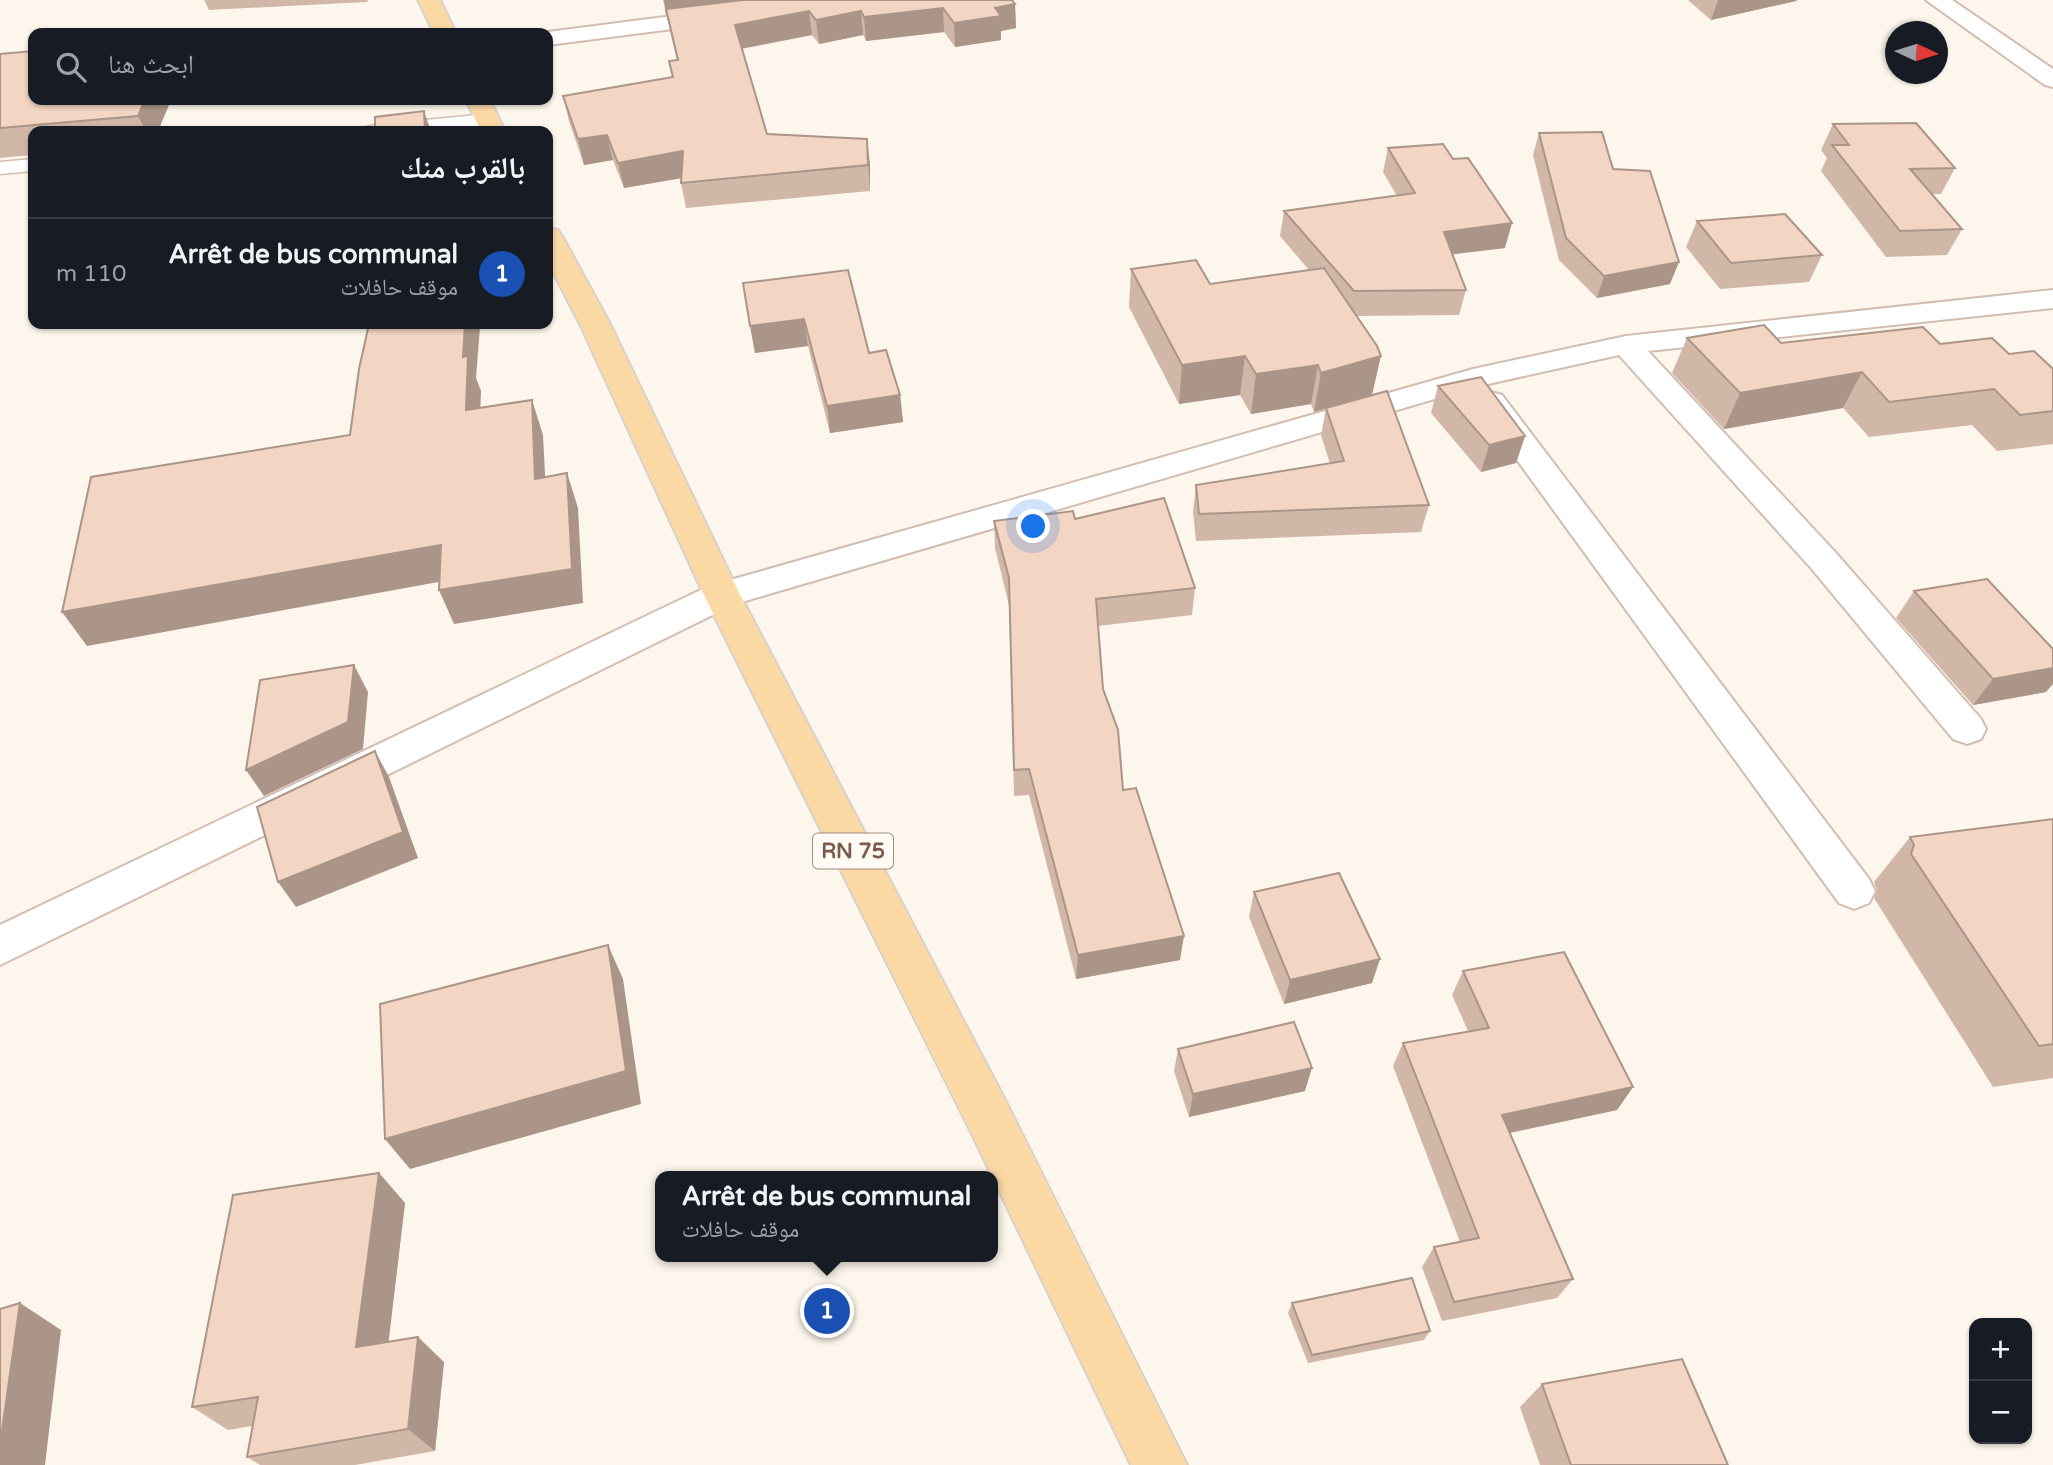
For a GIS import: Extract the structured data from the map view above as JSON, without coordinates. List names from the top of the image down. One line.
{"streets":{"main road":["RN 75"]},"north":"right","page":{"search":"ابحث هنا","heading":"بالقرب منك","list":[{"mark":"1","name":"Arrêt de bus communal","note":"موقف حافلات","value":"110 m"}],"popup":["Arrêt de bus communal","موقف حافلات"],"pins":"1","map_buttons":["+","−"]}}
